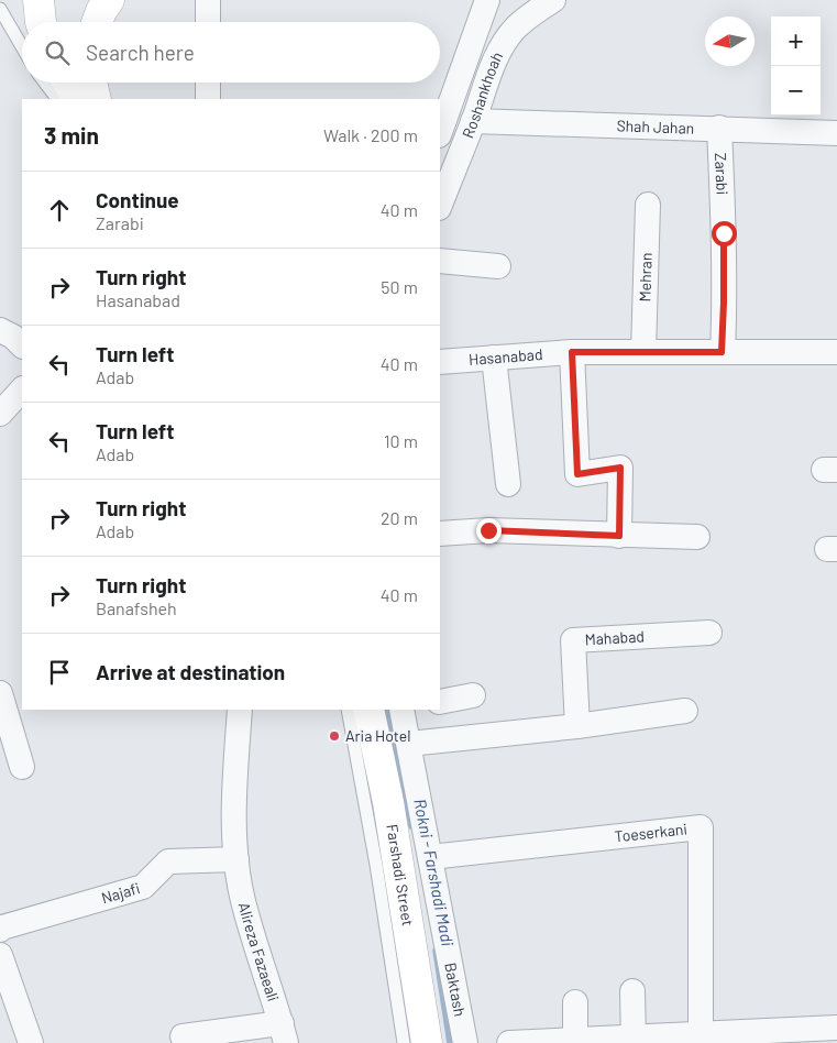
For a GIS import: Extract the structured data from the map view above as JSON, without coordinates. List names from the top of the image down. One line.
{"streets":{"main road":["Farshadi Street"],"street":["Roshankhoah","Shah Jahan","Zarabi","Mehran","Hasanabad","Mahabad","Toeserkani","Najafi","Alireza Fazaeali","Baktash"]},"crossings":[["Roshankhoah","Shah Jahan"],["Shah Jahan","Zarabi"],["Zarabi","Hasanabad"],["Mehran","Hasanabad"],["Toeserkani","Baktash"],["Najafi","Alireza Fazaeali"]],"water":["Rokni - Farshadi Madi"],"places":["Aria Hotel"],"north":"left","page":{"map_buttons":["+","−"],"search":"Search here","heading":["3 min","Walk · 200 m"],"list":[["Continue","Zarabi","40 m"],["Turn right","Hasanabad","50 m"],["Turn left","Adab","40 m"],["Turn left","Adab","10 m"],["Turn right","Adab","20 m"],["Turn right","Banafsheh","40 m"],"Arrive at destination"]}}
